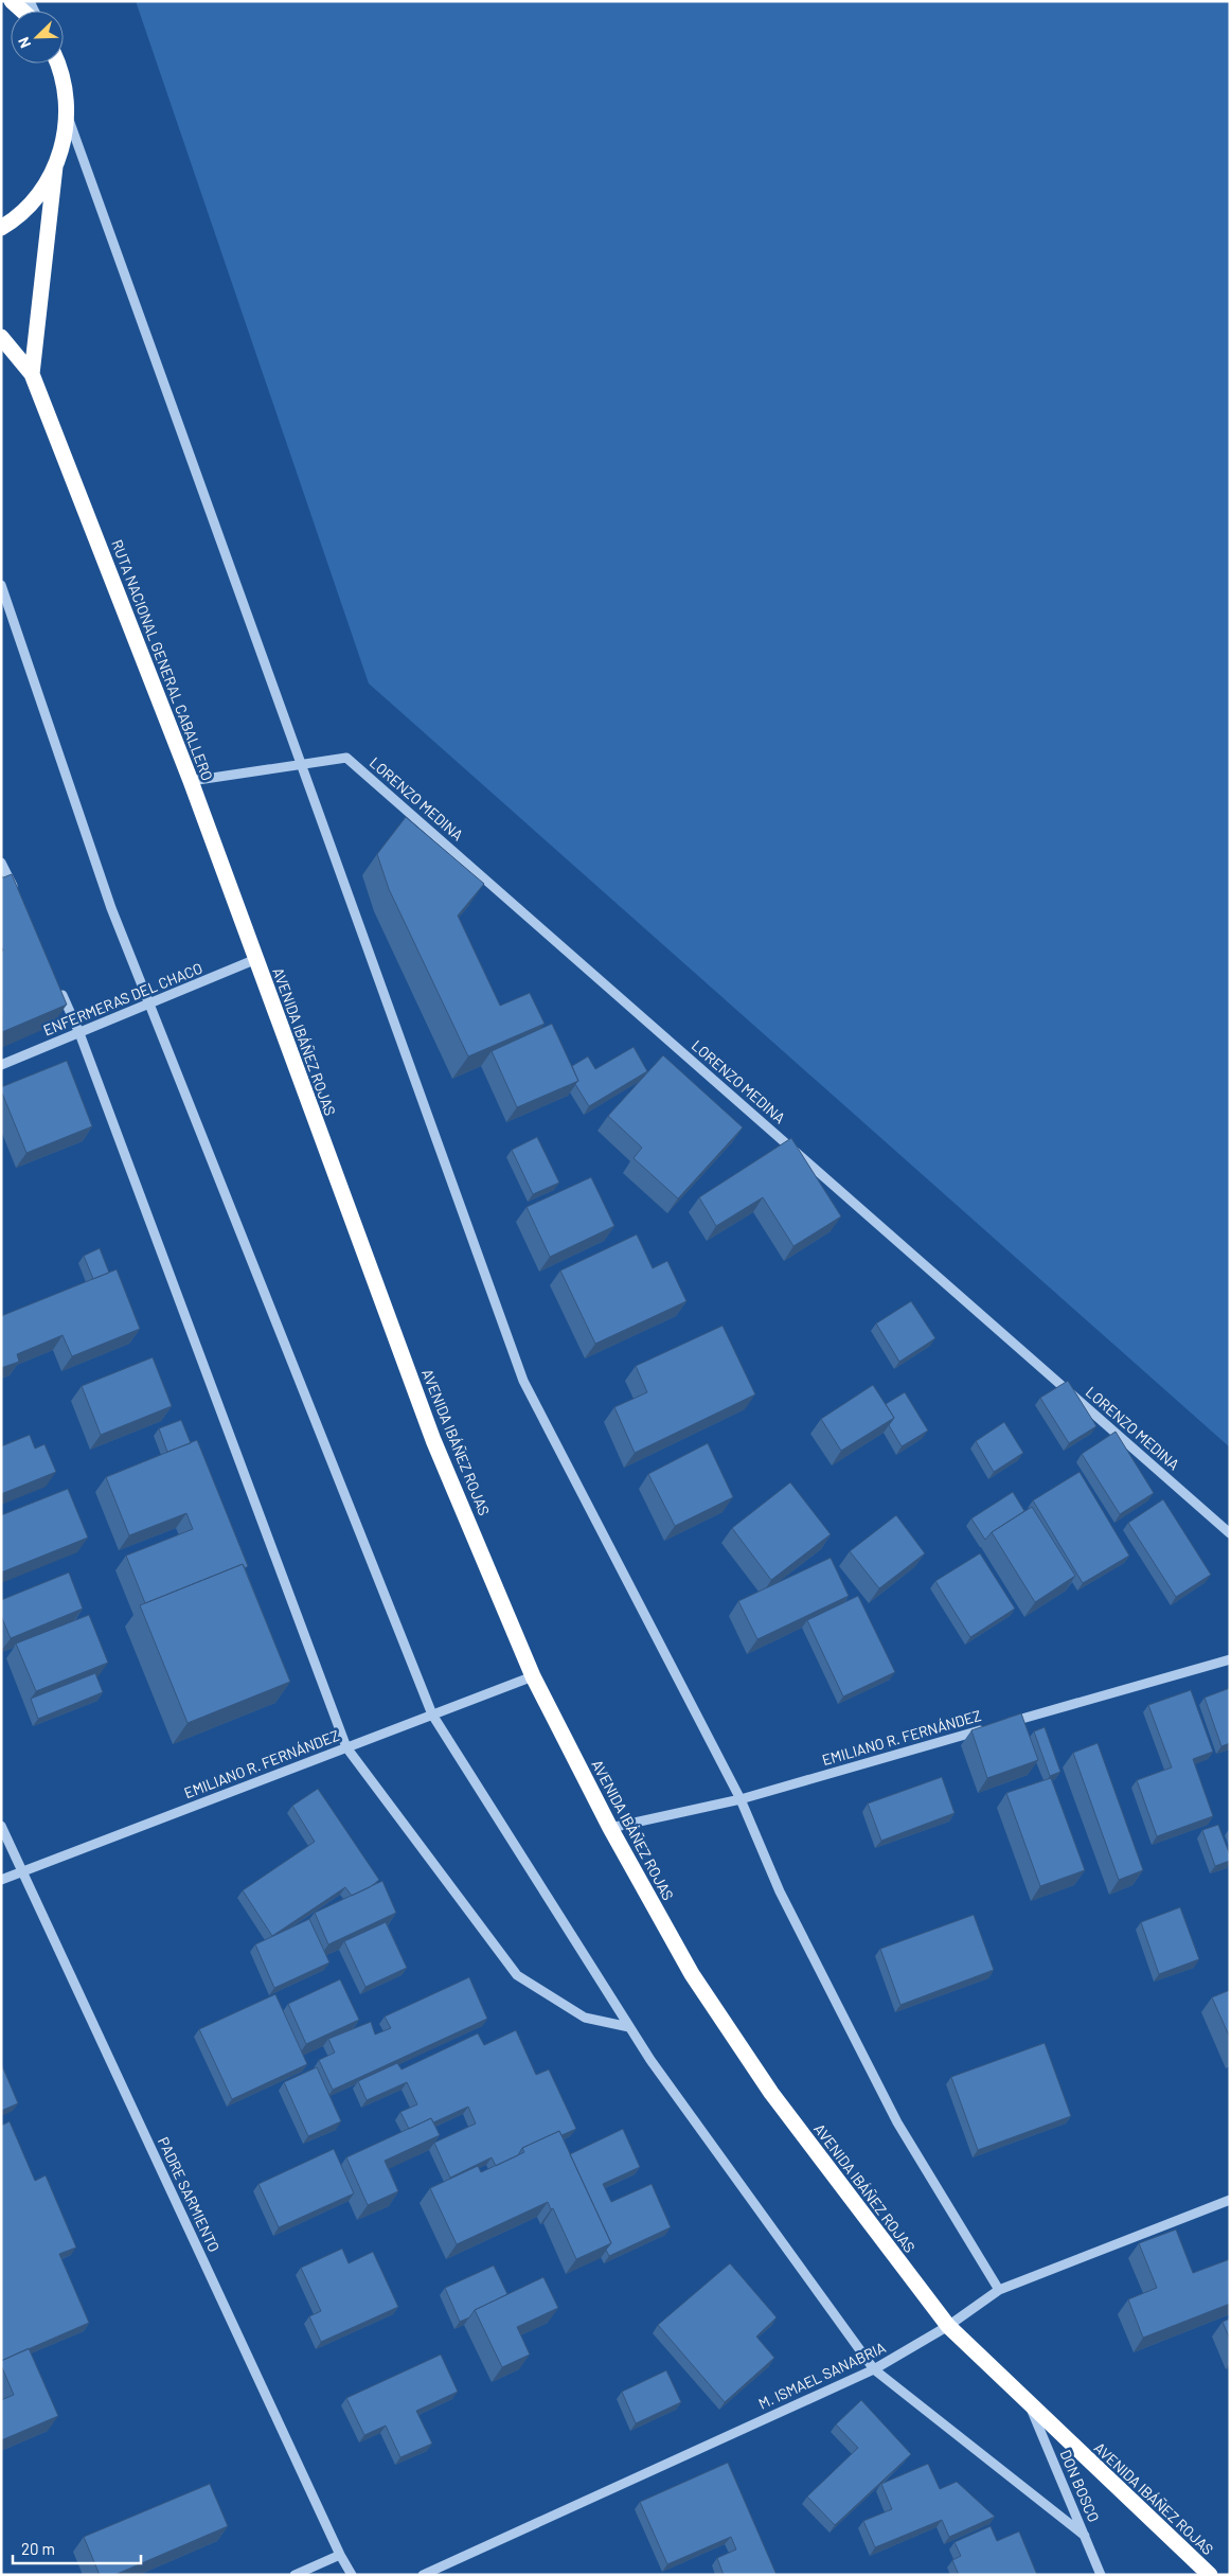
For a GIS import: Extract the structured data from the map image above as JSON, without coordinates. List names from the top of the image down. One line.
{"streets":{"highway":["RUTA NACIONAL GENERAL CABALLERO","AVENIDA IBÁÑEZ ROJAS"],"street":["LORENZO MEDINA","ENFERMERAS DEL CHACO","EMILIANO R. FERNÁNDEZ","PADRE SARMIENTO","M. ISMAEL SANABRIA","DON BOSCO"]},"crossings":[["RUTA NACIONAL GENERAL CABALLERO","LORENZO MEDINA"],["RUTA NACIONAL GENERAL CABALLERO","ENFERMERAS DEL CHACO"],["RUTA NACIONAL GENERAL CABALLERO","AVENIDA IBÁÑEZ ROJAS"],["ENFERMERAS DEL CHACO","AVENIDA IBÁÑEZ ROJAS"],["AVENIDA IBÁÑEZ ROJAS","EMILIANO R. FERNÁNDEZ"],["AVENIDA IBÁÑEZ ROJAS","M. ISMAEL SANABRIA"],["AVENIDA IBÁÑEZ ROJAS","DON BOSCO"],["EMILIANO R. FERNÁNDEZ","PADRE SARMIENTO"]],"scale_bar":"20 m","north":"bottom left"}
